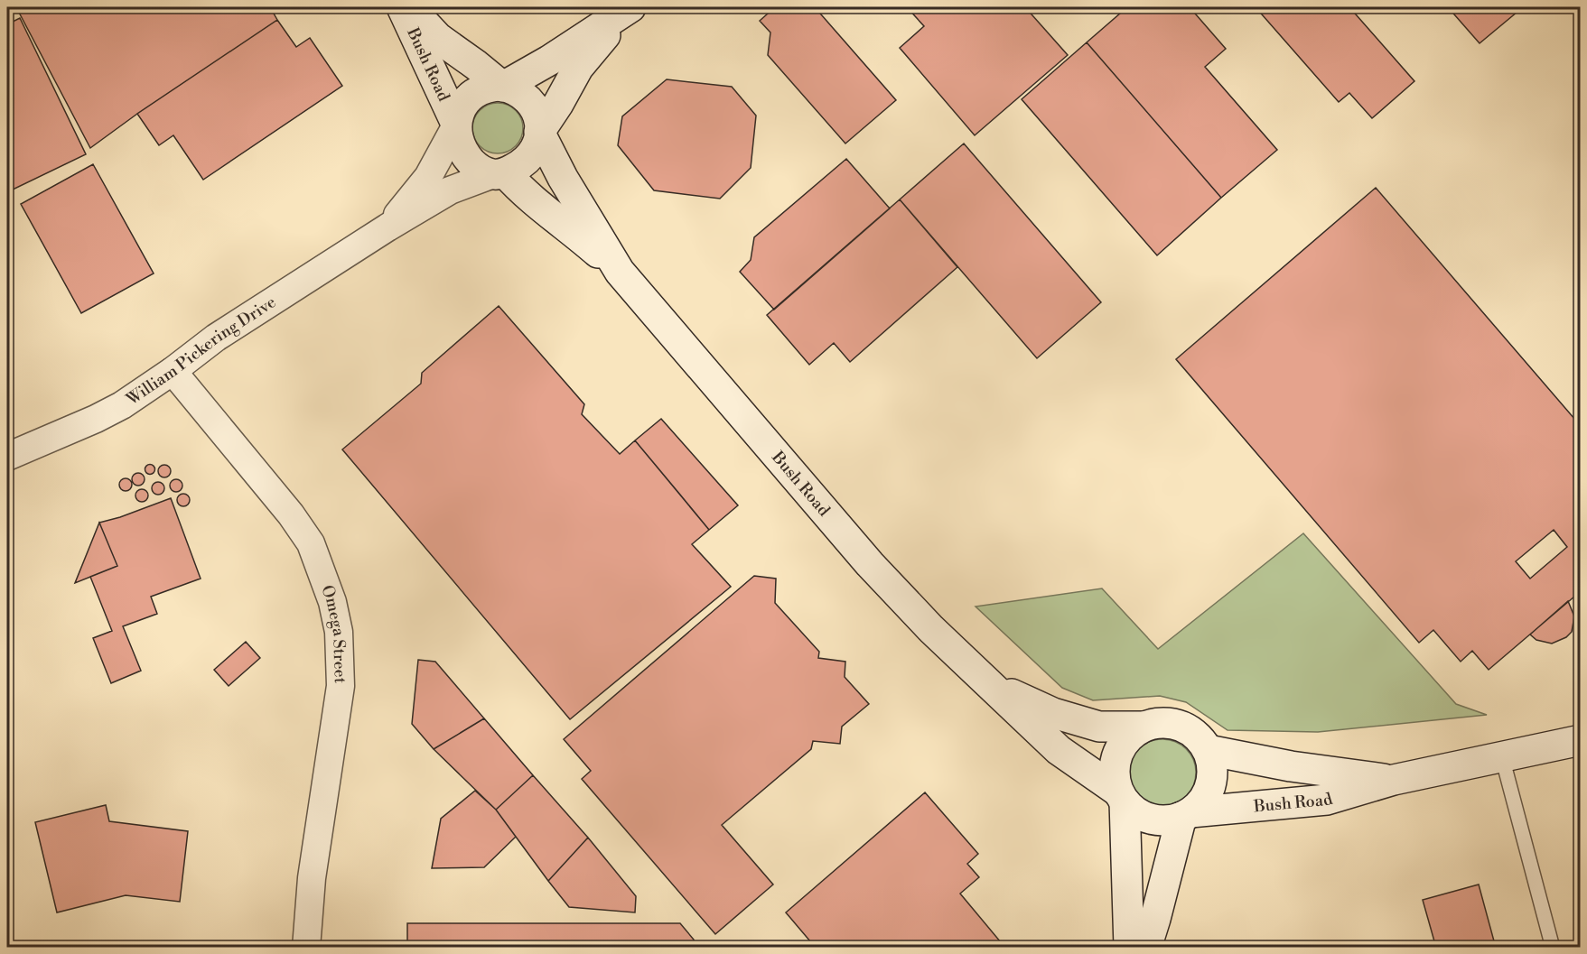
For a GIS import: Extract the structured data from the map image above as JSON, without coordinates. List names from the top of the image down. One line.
{"streets":{"main road":["Bush Road"],"street":["William Pickering Drive","Omega Street"]},"crossings":[["Bush Road","William Pickering Drive"],["William Pickering Drive","Omega Street"]]}
